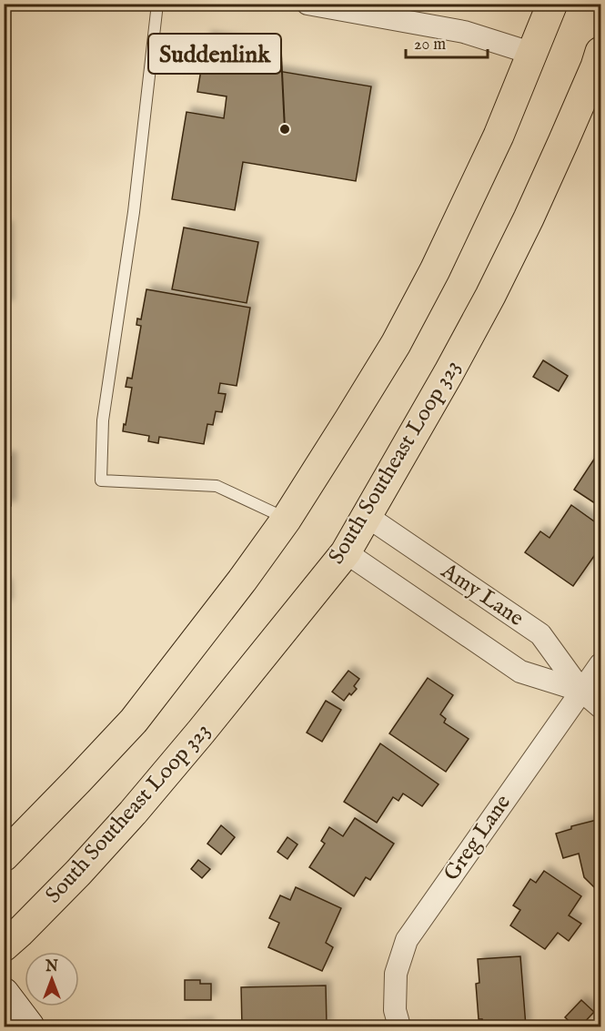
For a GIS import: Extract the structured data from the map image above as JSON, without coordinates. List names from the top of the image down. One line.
{"streets":{"highway":["South Southeast Loop 323"],"street":["Amy Lane","Greg Lane"]},"crossings":[["South Southeast Loop 323","Amy Lane"],["Amy Lane","Greg Lane"]],"places":["Suddenlink"],"scale_bar":"20 m","north":"top"}
